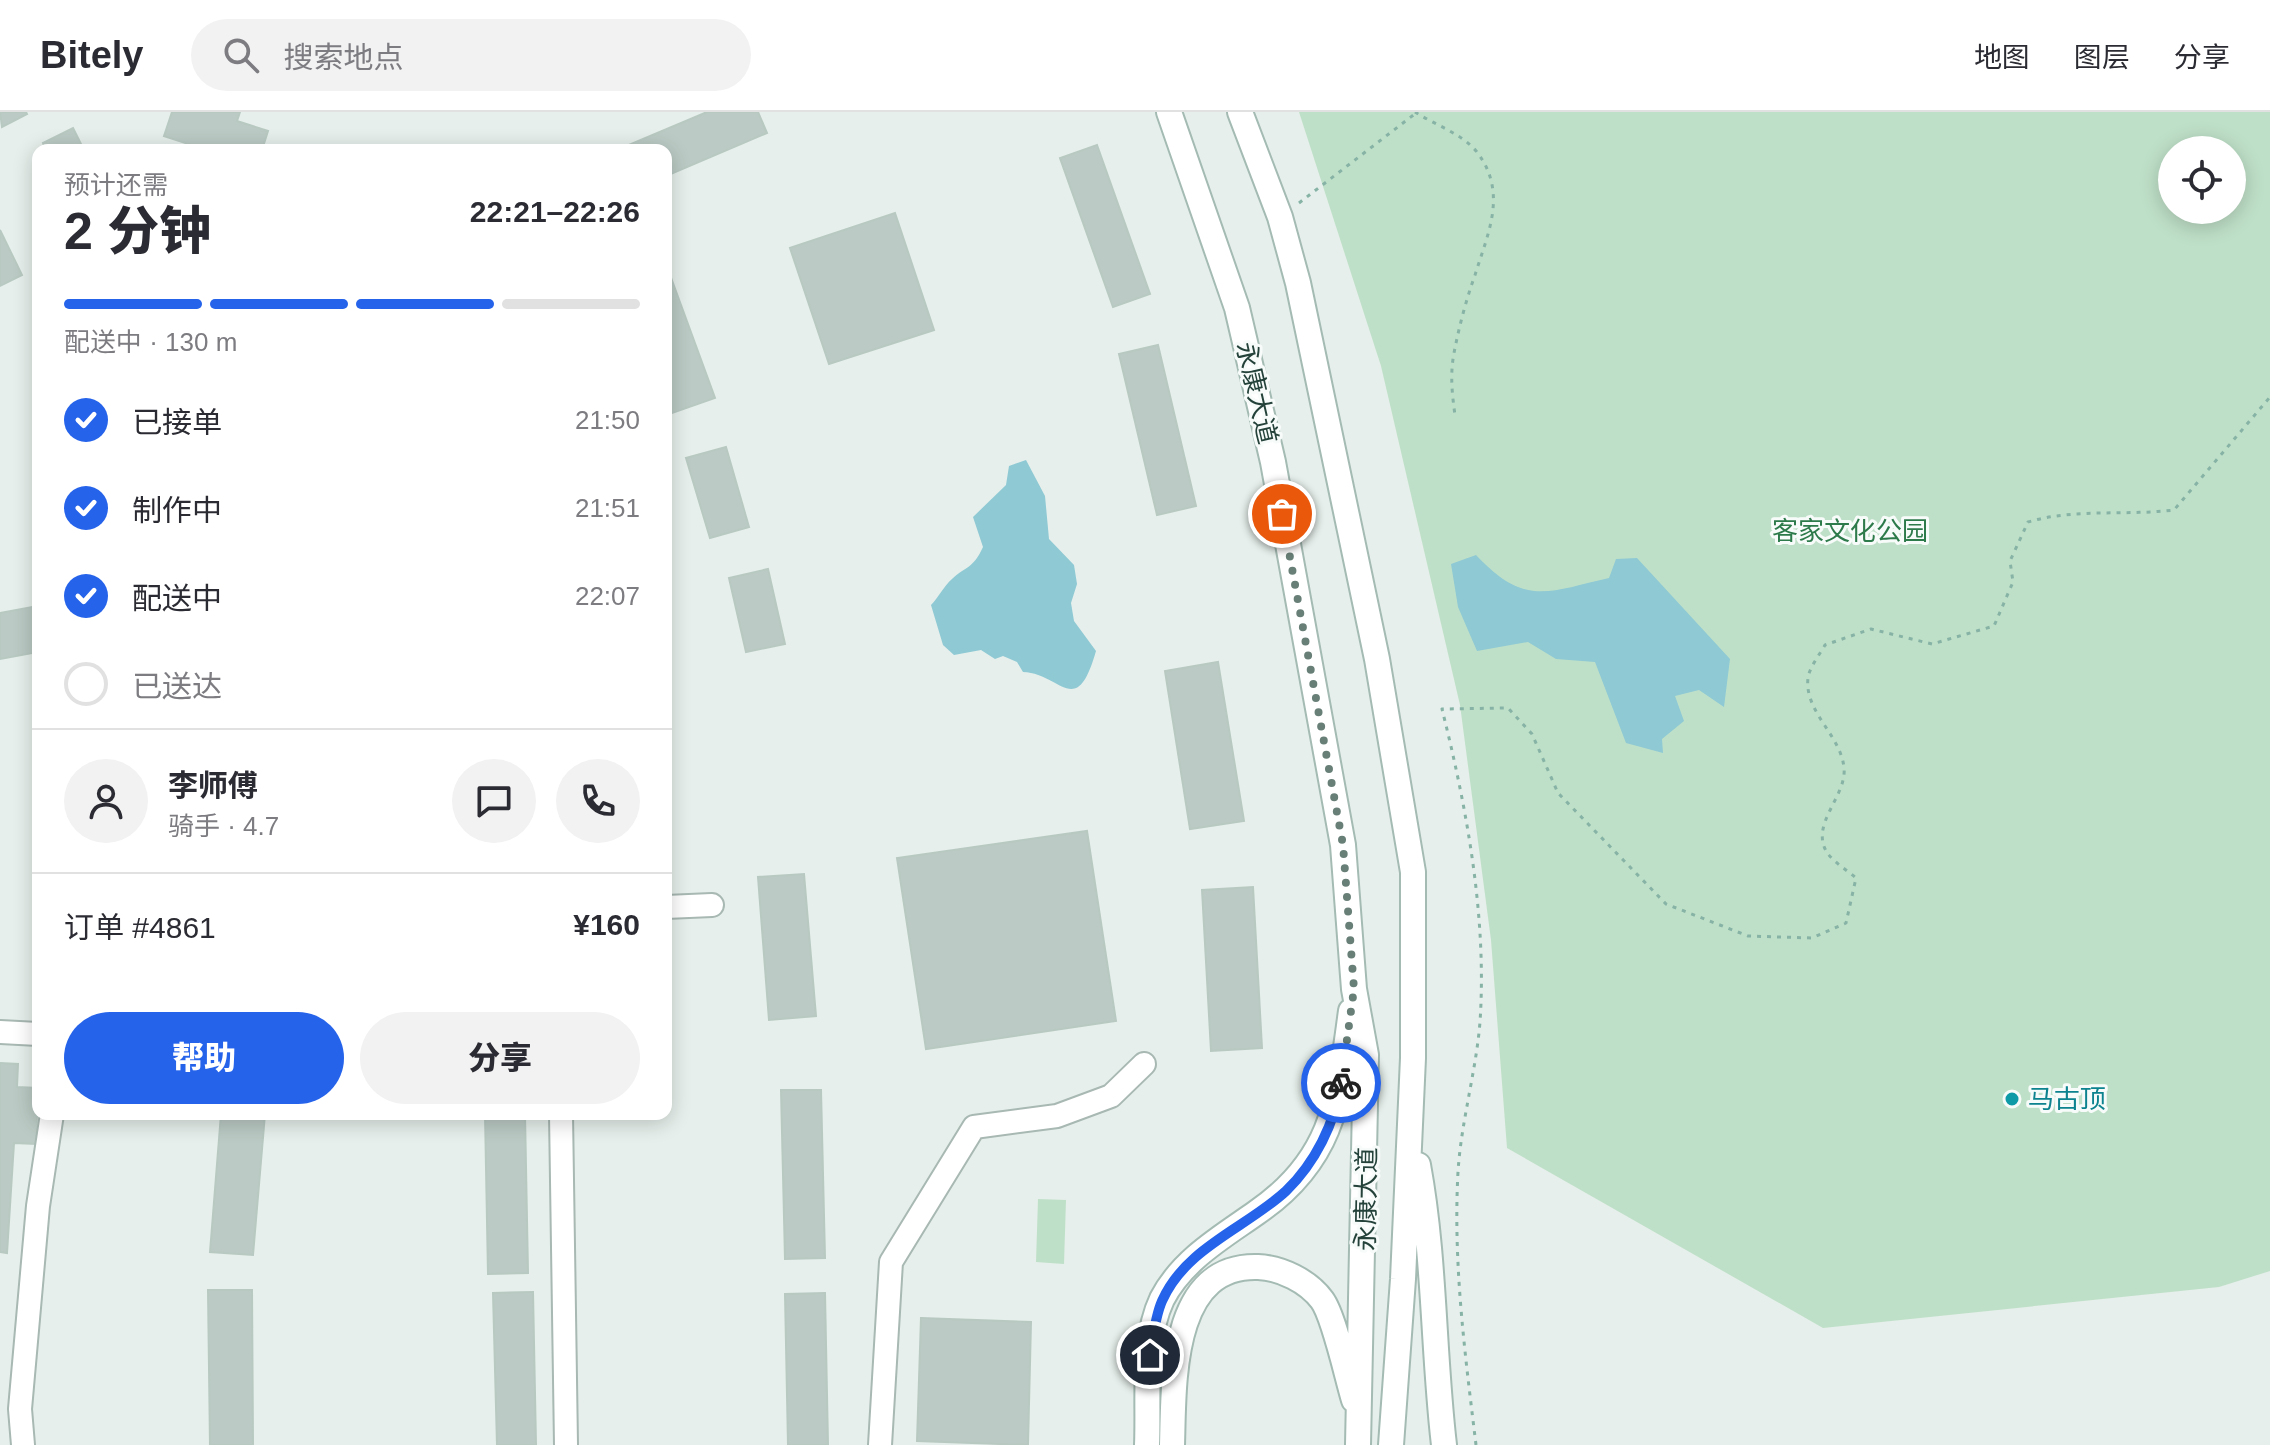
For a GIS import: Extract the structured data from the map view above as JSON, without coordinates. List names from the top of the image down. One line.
{"streets":{"main road":["永康大道"]},"parks":["客家文化公园"],"places":["马古顶"],"page":{"header":"Bitely","search":"搜索地点","nav":["地图","图层","分享"],"heading":["2 分钟","预计还需","22:21–22:26"],"panel":["李师傅","骑手 · 4.7","订单 #4861","¥160"],"bar":"配送中 · 130 m","list":[["已接单","21:50"],["制作中","21:51"],["配送中","22:07"],"已送达"],"buttons":["帮助","分享"]}}
